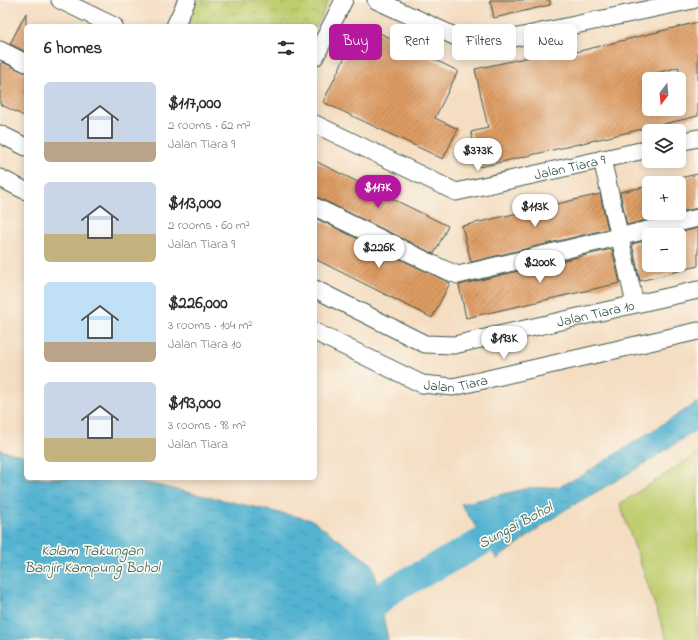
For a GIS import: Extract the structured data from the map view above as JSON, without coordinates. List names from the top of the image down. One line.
{"streets":{"street":["Jalan Tiara 9","Jalan Tiara 10","Jalan Tiara"]},"water":["Sungai Bohol","Kolam Takungan Banjir Kampung Bohol"],"north":"bottom","page":{"chip":["Buy","Rent","Filters","New"],"heading":"6 homes","map_buttons":["+","−"],"list":[{"name":"$117,000","note":"2 rooms · 62 m² · Jalan Tiara 9"},{"name":"$113,000","note":"2 rooms · 60 m² · Jalan Tiara 9"},{"name":"$226,000","note":"3 rooms · 104 m² · Jalan Tiara 10"},{"name":"$193,000","note":"3 rooms · 98 m² · Jalan Tiara"}],"price":["$373K","$117K","$113K","$226K","$200K","$193K"]}}
